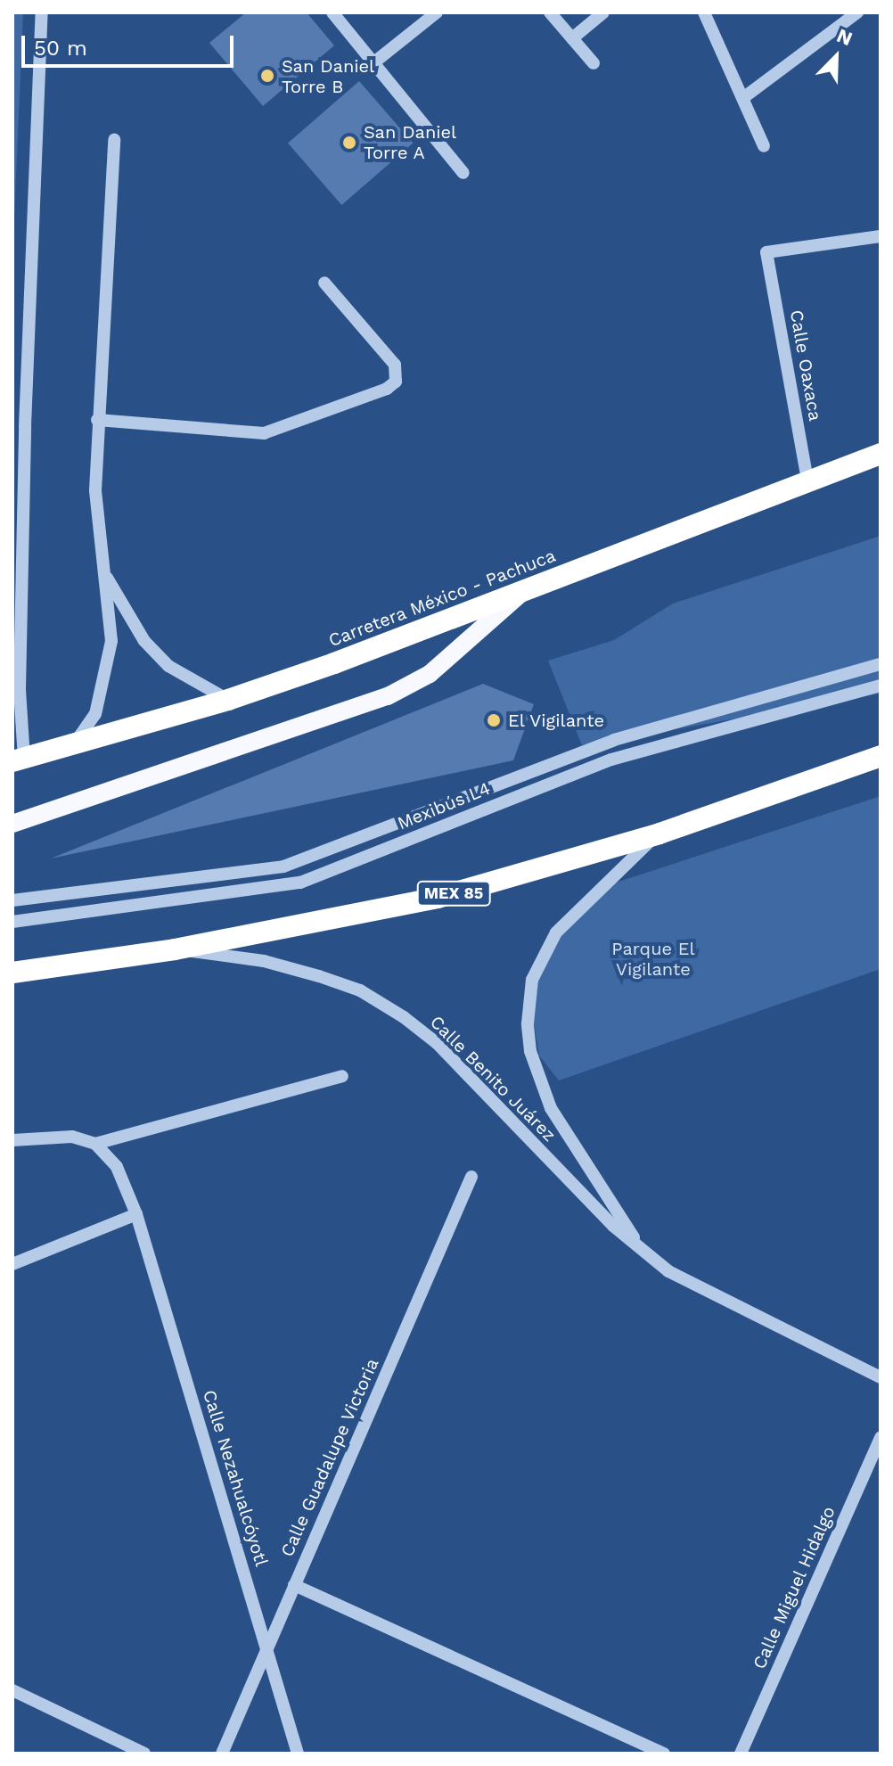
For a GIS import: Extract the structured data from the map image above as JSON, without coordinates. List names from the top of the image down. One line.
{"streets":{"highway":["Carretera México - Pachuca","MEX 85"],"street":["Calle Oaxaca","Mexibús L4","Calle Benito Juárez","Calle Guadalupe Victoria","Calle Nezahualcóyotl","Calle Miguel Hidalgo"]},"crossings":[["Calle Oaxaca","Carretera México - Pachuca"],["MEX 85","Calle Benito Juárez"],["Calle Guadalupe Victoria","Calle Nezahualcóyotl"]],"parks":["Parque El Vigilante"],"places":["San Daniel Torre B","San Daniel Torre A","El Vigilante"],"scale_bar":"50 m","north":"top right"}
